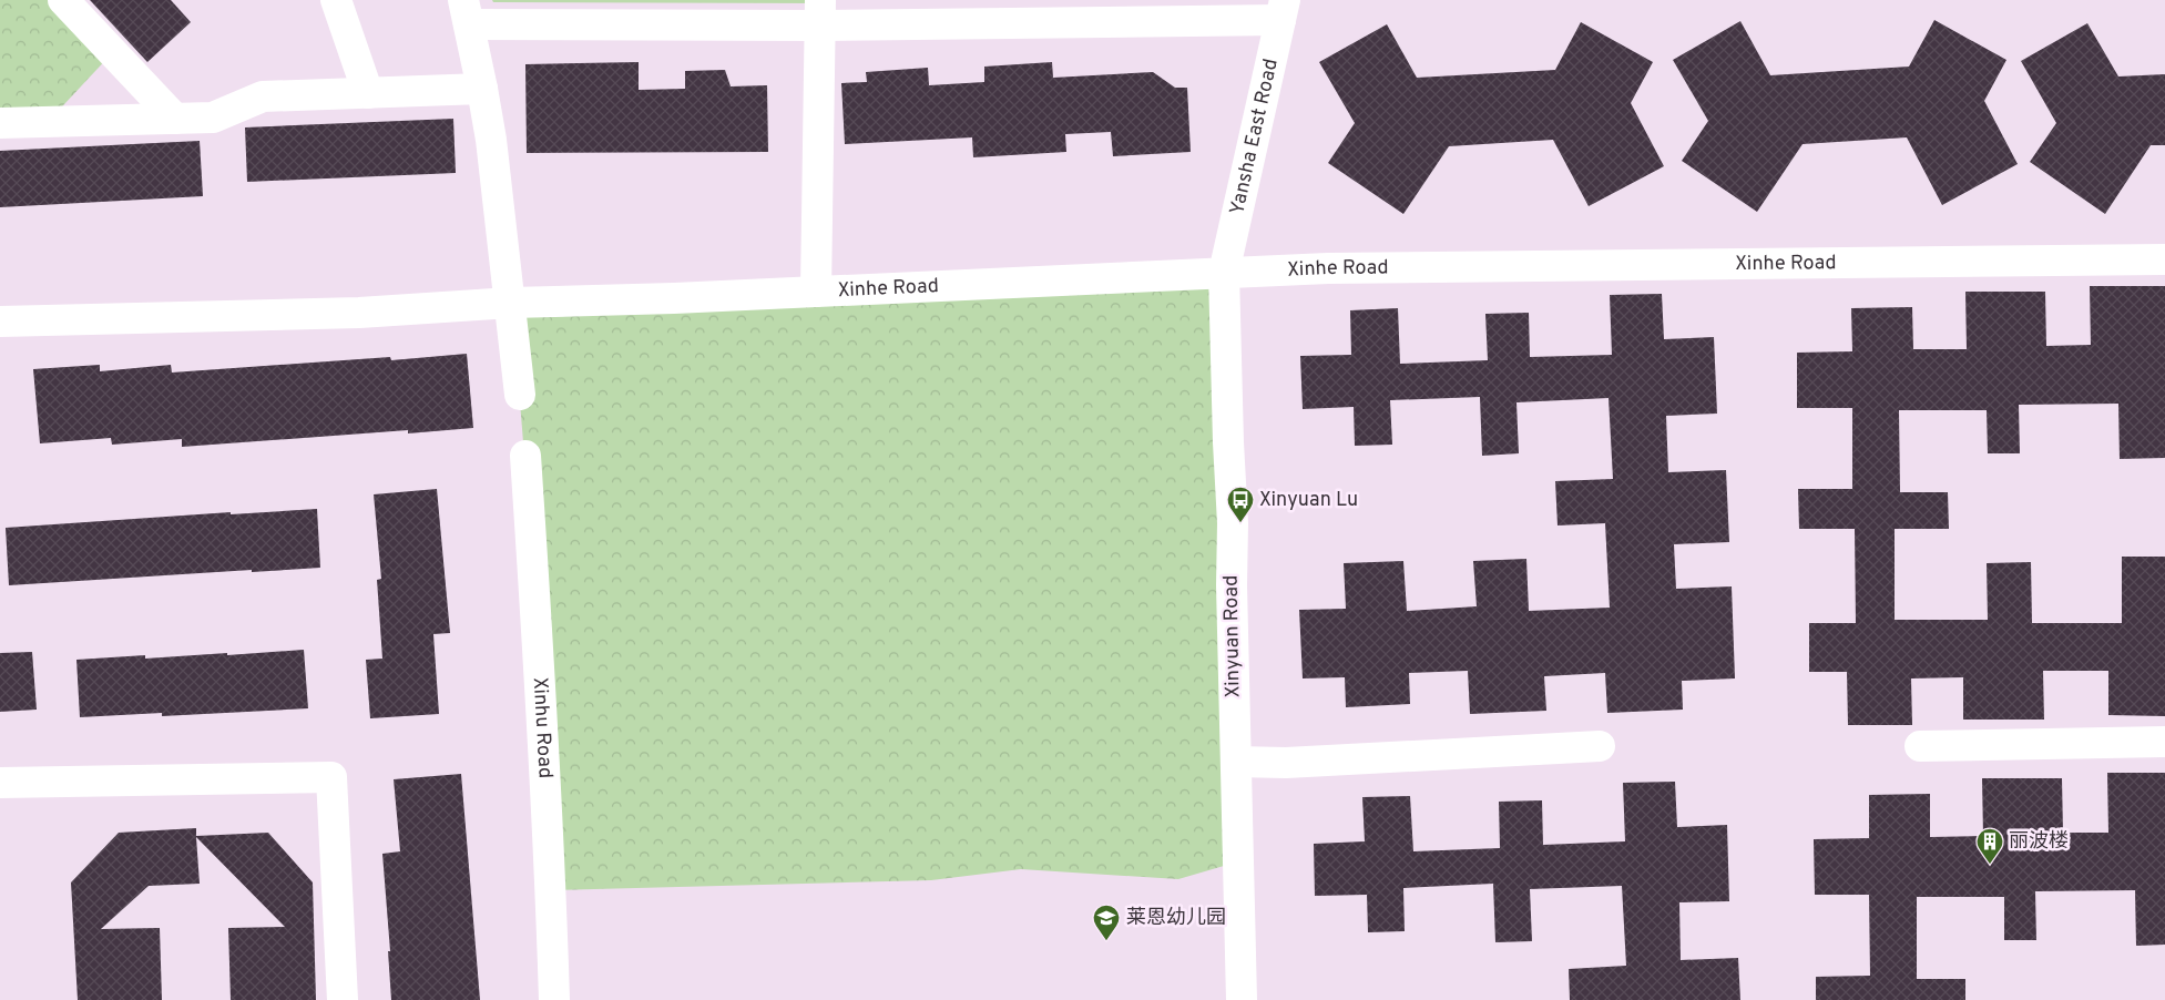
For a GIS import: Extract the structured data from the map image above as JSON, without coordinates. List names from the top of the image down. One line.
{"streets":{"street":["Yansha East Road","Xinhe Road","Xinyuan Road","Xinhu Road"]},"crossings":[["Yansha East Road","Xinhe Road"],["Yansha East Road","Xinyuan Road"],["Xinhe Road","Xinyuan Road"]],"places":{"bus stop":["Xinyuan Lu"],"building":["丽波楼"],"school or university":["莱恩幼儿园"]}}
